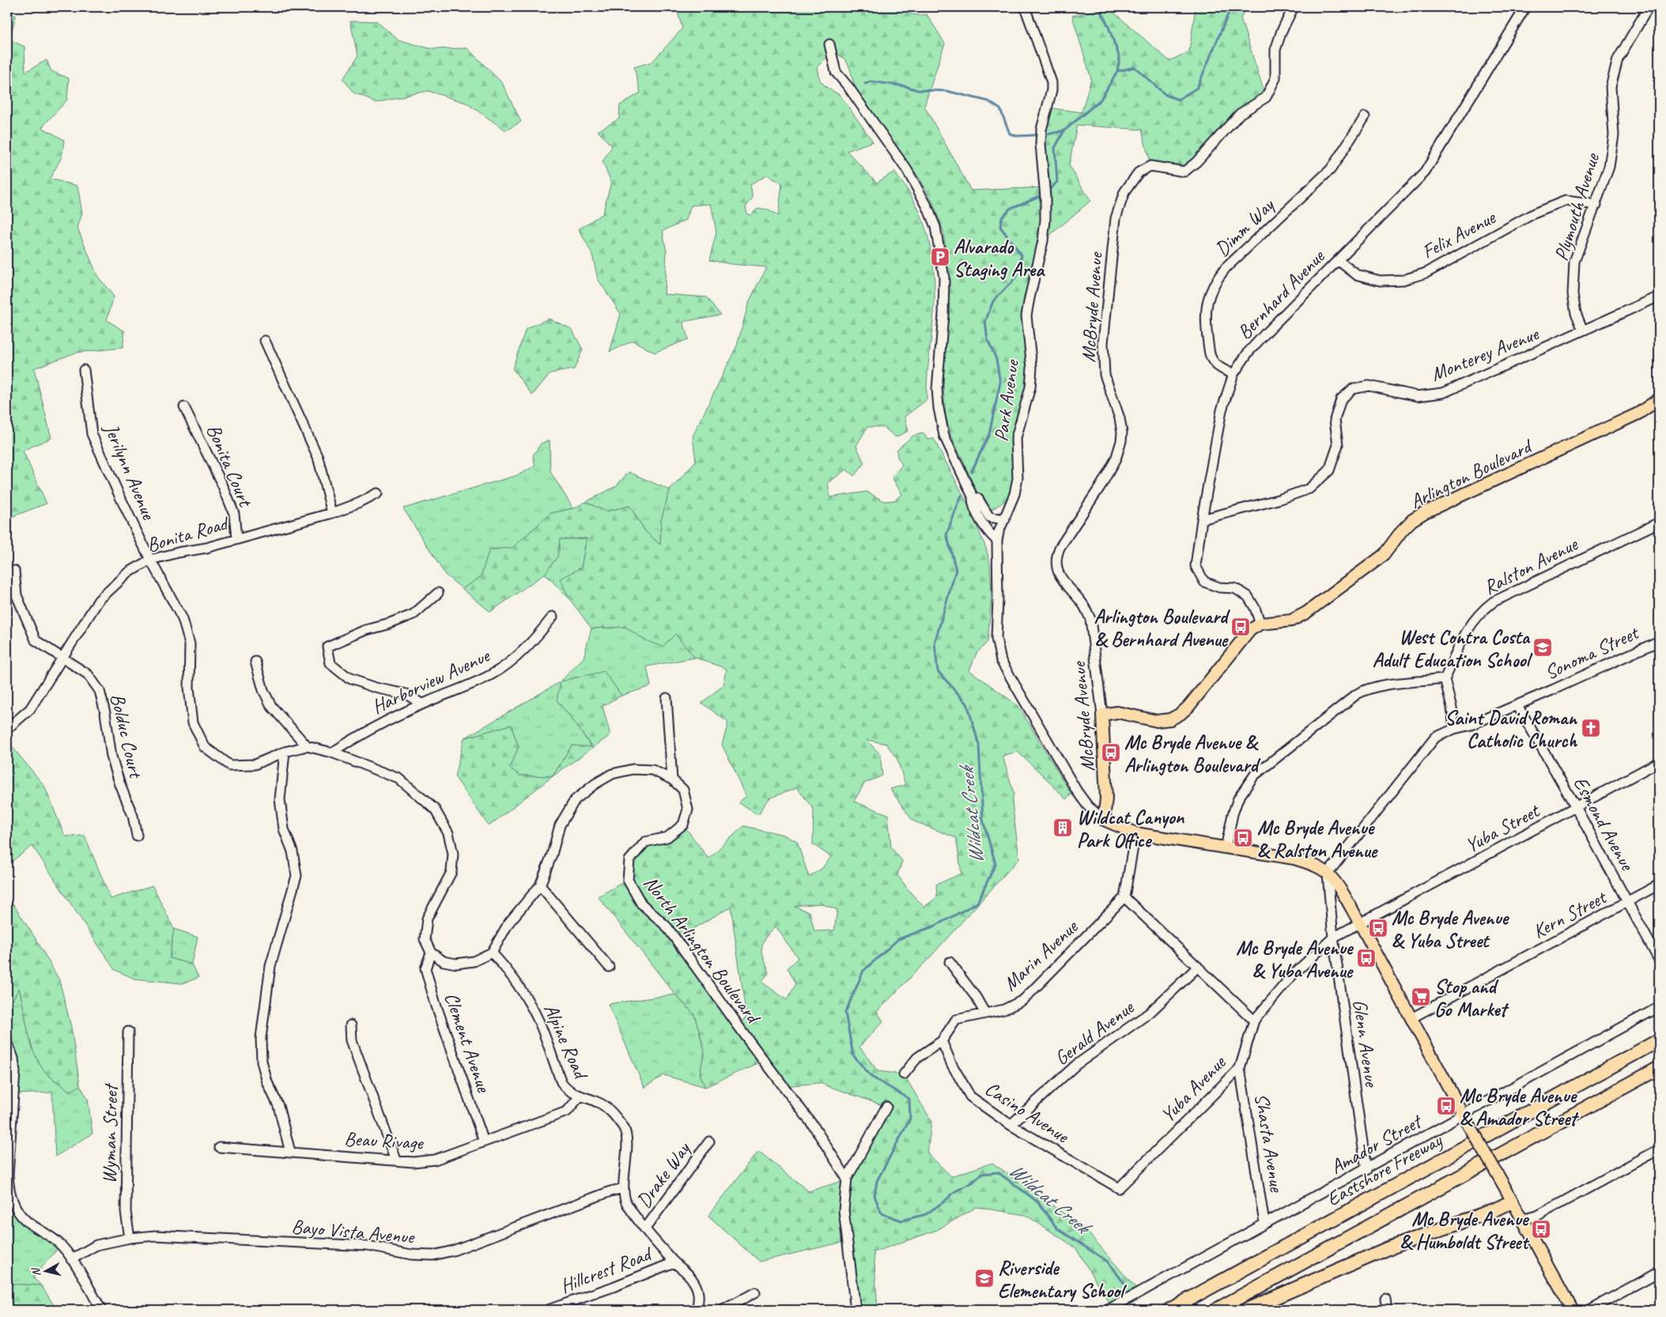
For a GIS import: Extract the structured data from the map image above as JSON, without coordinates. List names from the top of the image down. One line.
{"streets":{"highway":["Eastshore Freeway"],"main road":["McBryde Avenue","Arlington Boulevard"],"street":["Plymouth Avenue","Dimm Way","Felix Avenue","Bernhard Avenue","Monterey Avenue","Park Avenue","Bonita Court","Jerilynn Avenue","Bonita Road","Ralston Avenue","Sonoma Street","Harborview Avenue","Bolduc Court","Esmond Avenue","Yuba Street","Kern Street","North Arlington Boulevard","Marin Avenue","Gerald Avenue","Alpine Road","Clement Avenue","Glenn Avenue","Yuba Avenue","Casino Avenue","Wyman Street","Beau Rivage","Shasta Avenue","Amador Street","Drake Way","Bayo Vista Avenue","Hillcrest Road"]},"crossings":[["Plymouth Avenue","Felix Avenue"],["Plymouth Avenue","Monterey Avenue"],["Dimm Way","Bernhard Avenue"],["Felix Avenue","Bernhard Avenue"],["Bernhard Avenue","Monterey Avenue"],["Bernhard Avenue","Arlington Boulevard"],["McBryde Avenue","Park Avenue"],["Bonita Court","Bonita Road"],["Jerilynn Avenue","Bonita Road"],["Bonita Road","Bolduc Court"],["Sonoma Street","Esmond Avenue"],["Sonoma Street","Glenn Avenue"],["Esmond Avenue","Yuba Street"],["Esmond Avenue","Kern Street"],["Yuba Street","Yuba Avenue"],["North Arlington Boulevard","Alpine Road"],["Marin Avenue","Casino Avenue"],["Gerald Avenue","Casino Avenue"],["Alpine Road","Beau Rivage"],["Alpine Road","Drake Way"],["Alpine Road","Bayo Vista Avenue"],["Alpine Road","Hillcrest Road"],["Clement Avenue","Beau Rivage"],["Glenn Avenue","Yuba Avenue"],["Glenn Avenue","Amador Street"],["Yuba Avenue","Casino Avenue"],["Yuba Avenue","Shasta Avenue"],["Wyman Street","Bayo Vista Avenue"],["Shasta Avenue","Amador Street"]],"water":["Wildcat Creek"],"places":{"parking":["Alvarado Staging Area"],"bus stop":["Arlington Boulevard & Bernhard Avenue","Mc Bryde Avenue & Arlington Boulevard","Mc Bryde Avenue & Ralston Avenue","Mc Bryde Avenue & Yuba Street","Mc Bryde Avenue & Yuba Avenue","Mc Bryde Avenue & Amador Street","Mc Bryde Avenue & Humboldt Street"],"school or university":["West Contra Costa Adult Education School","Riverside Elementary School"],"church":["Saint David Roman Catholic Church"],"building":["Wildcat Canyon Park Office"],"supermarket":["Stop and Go Market"]},"north":"left"}
